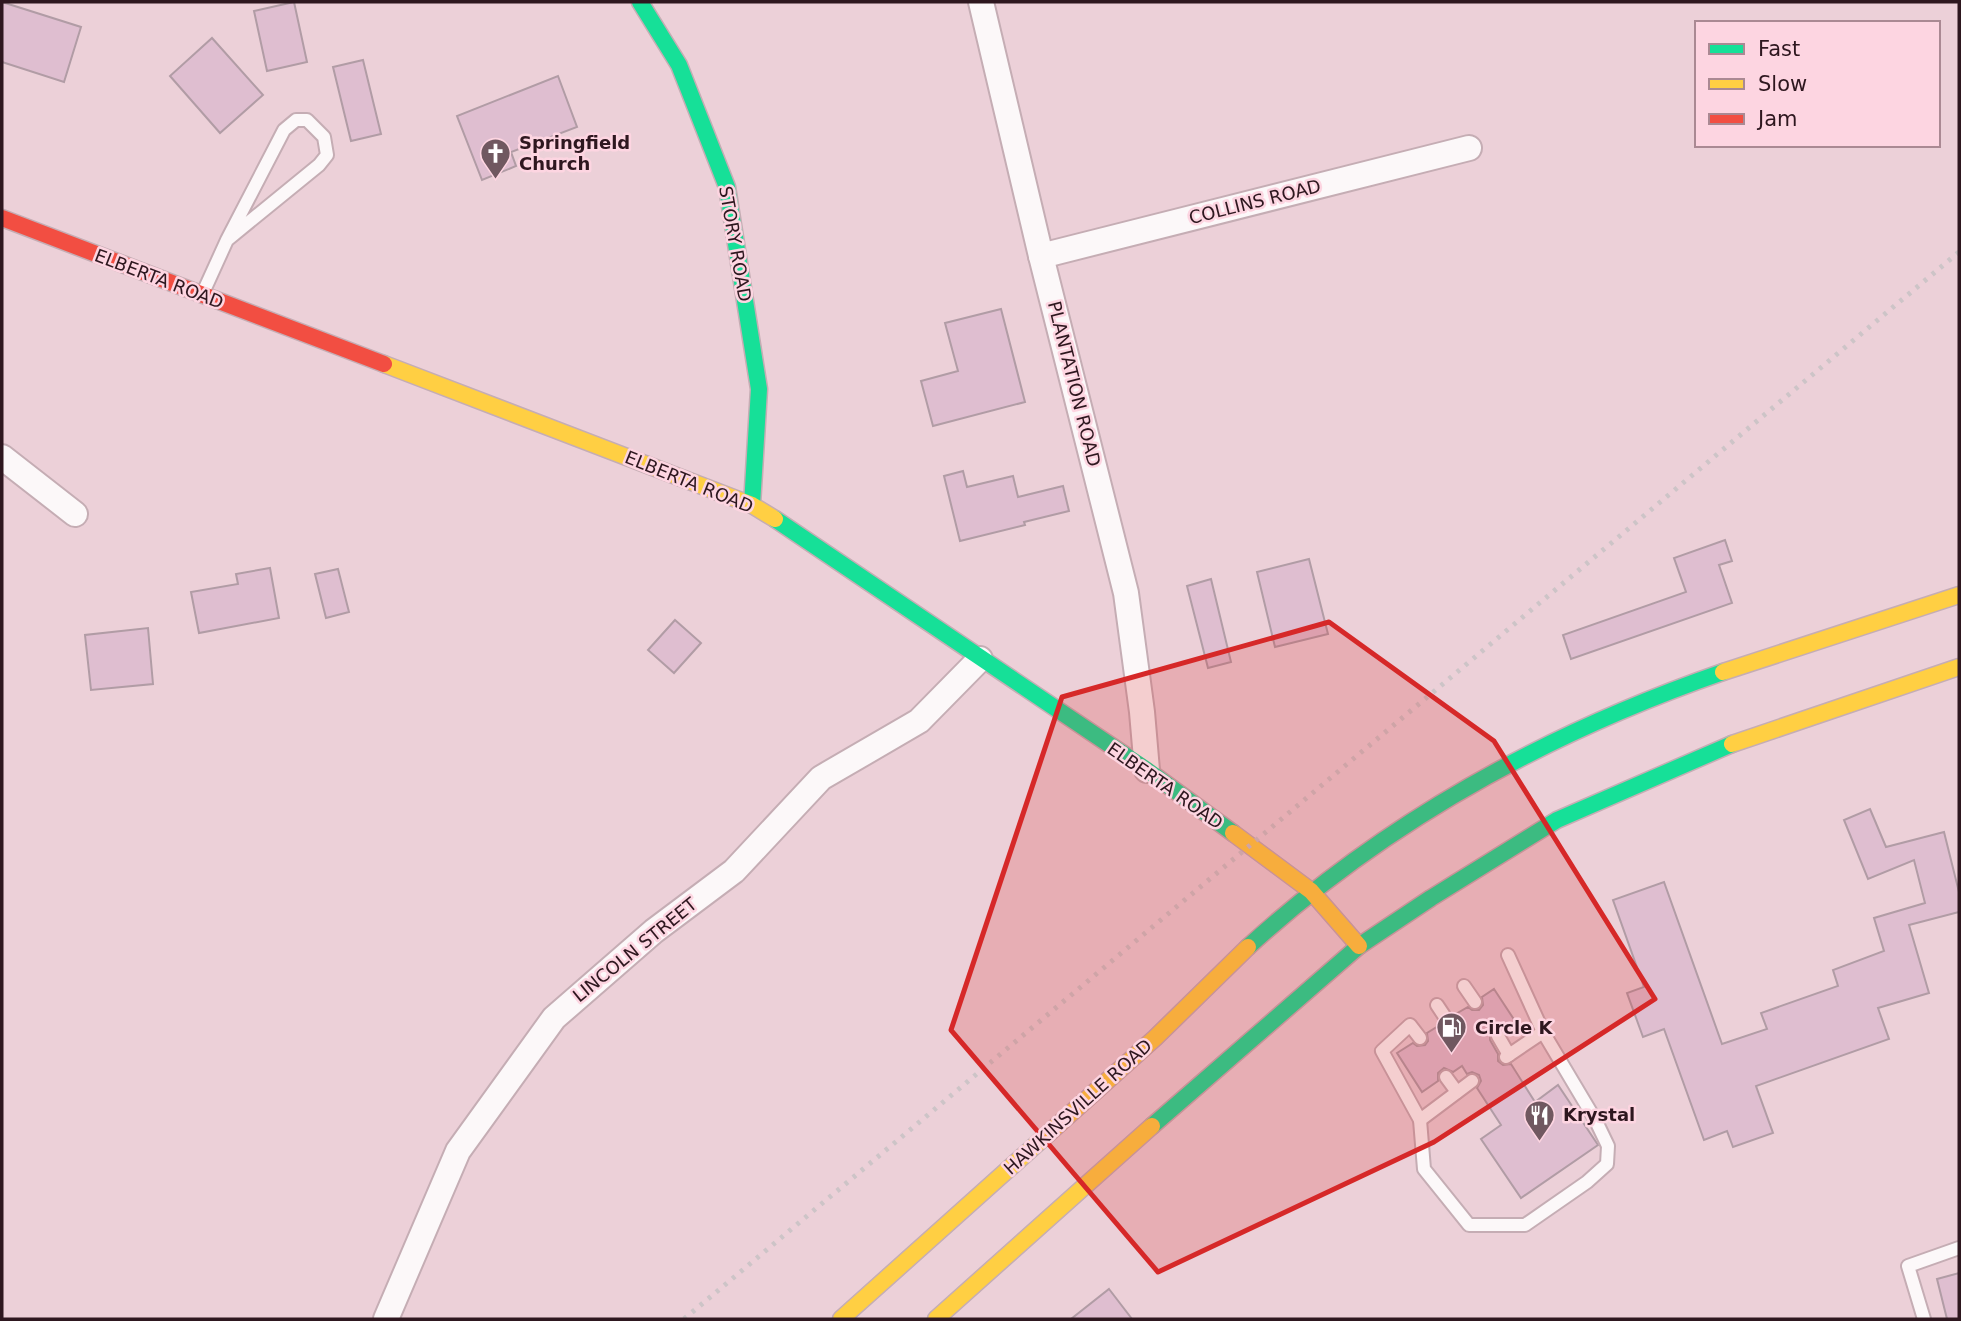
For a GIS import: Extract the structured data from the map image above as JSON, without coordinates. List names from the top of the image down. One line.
{"streets":{"main road":["STORY ROAD","ELBERTA ROAD","HAWKINSVILLE ROAD"],"street":["COLLINS ROAD","PLANTATION ROAD","LINCOLN STREET"]},"crossings":[["COLLINS ROAD","PLANTATION ROAD"],["STORY ROAD","ELBERTA ROAD"],["ELBERTA ROAD","PLANTATION ROAD"],["ELBERTA ROAD","LINCOLN STREET"],["ELBERTA ROAD","HAWKINSVILLE ROAD"]],"places":{"church":["Springfield Church"],"fuel station":["Circle K"],"restaurant":["Krystal"]},"legend":["Fast","Slow","Jam"]}
